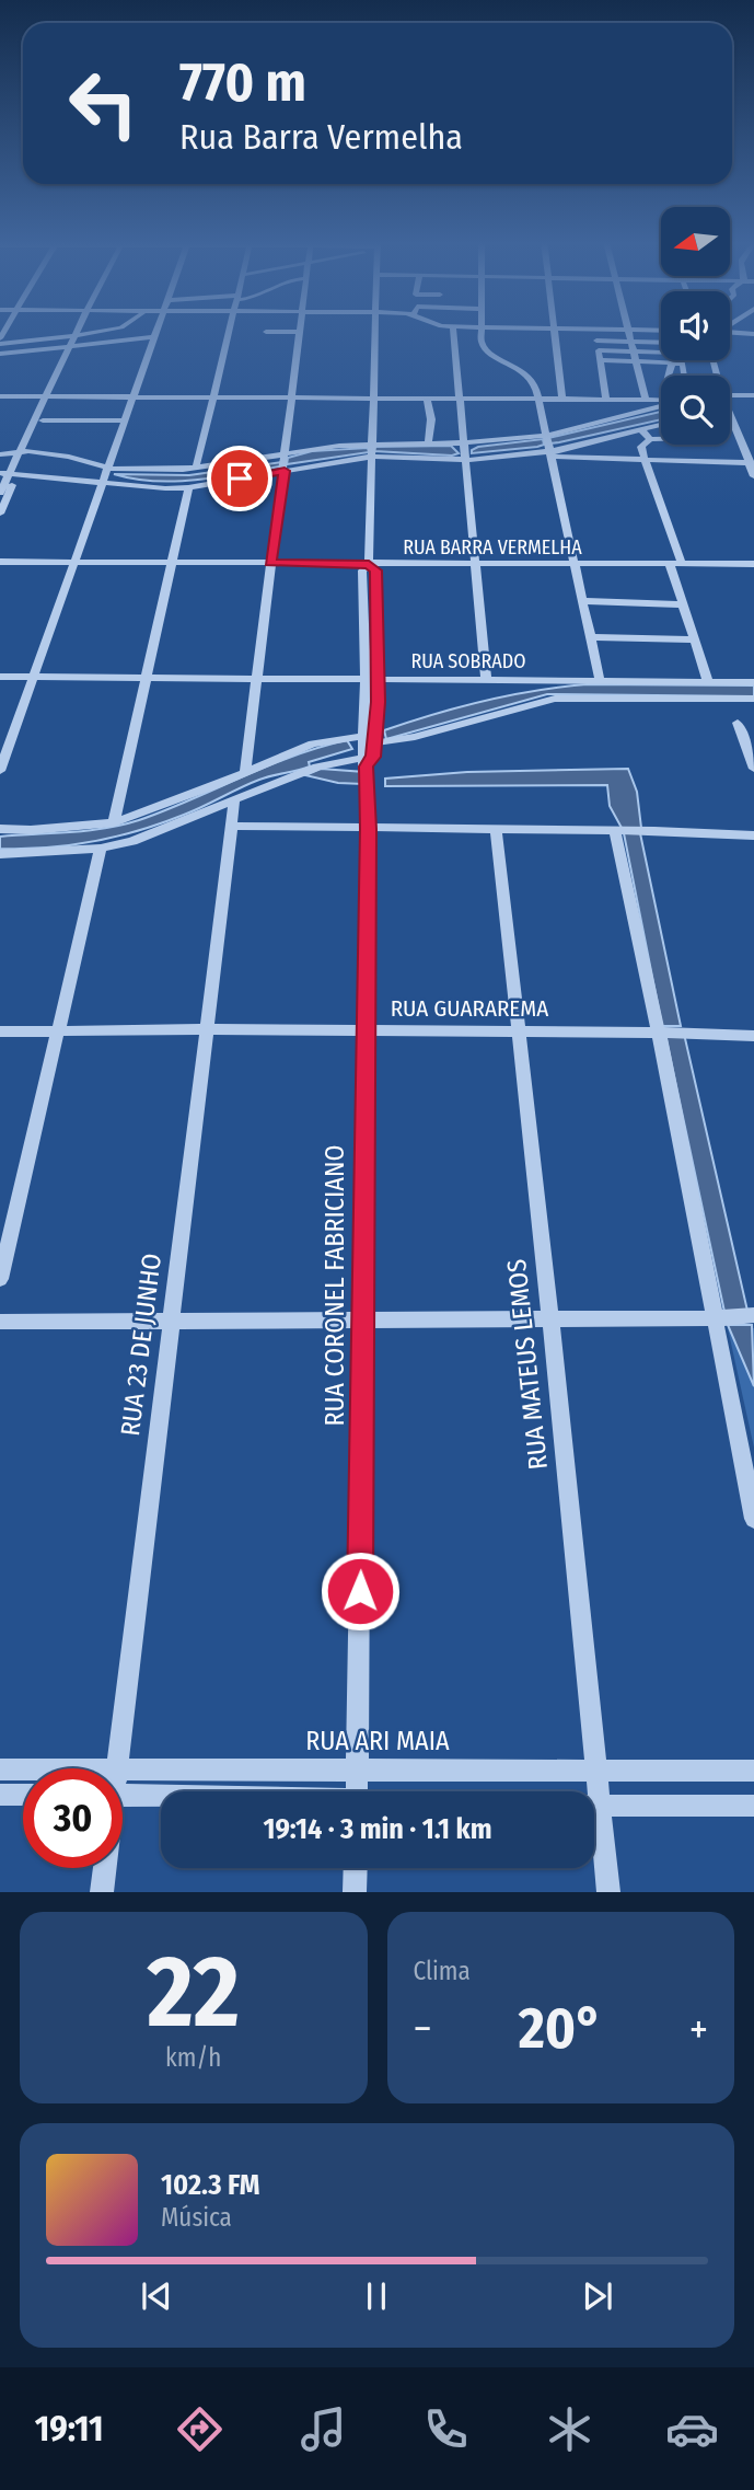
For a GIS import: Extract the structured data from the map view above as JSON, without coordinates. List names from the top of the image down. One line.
{"streets":{"street":["RUA BARRA VERMELHA","RUA SOBRADO","RUA GUARAREMA","RUA CORONEL FABRICIANO","RUA 23 DE JUNHO","RUA MATEUS LEMOS","RUA ARI MAIA"]},"crossings":[["RUA BARRA VERMELHA","RUA CORONEL FABRICIANO"],["RUA SOBRADO","RUA CORONEL FABRICIANO"],["RUA GUARAREMA","RUA CORONEL FABRICIANO"],["RUA GUARAREMA","RUA 23 DE JUNHO"],["RUA GUARAREMA","RUA MATEUS LEMOS"],["RUA CORONEL FABRICIANO","RUA ARI MAIA"],["RUA MATEUS LEMOS","RUA ARI MAIA"]],"north":"left","page":{"turn":["770 m","Rua Barra Vermelha"],"limit":"30","trip":"19:14 · 3 min · 1.1 km","tile":[["22","km/h"],"Clima"],"heat":["−","20°","+"],"song":["102.3 FM","Música"],"tabs":"19:11"}}
